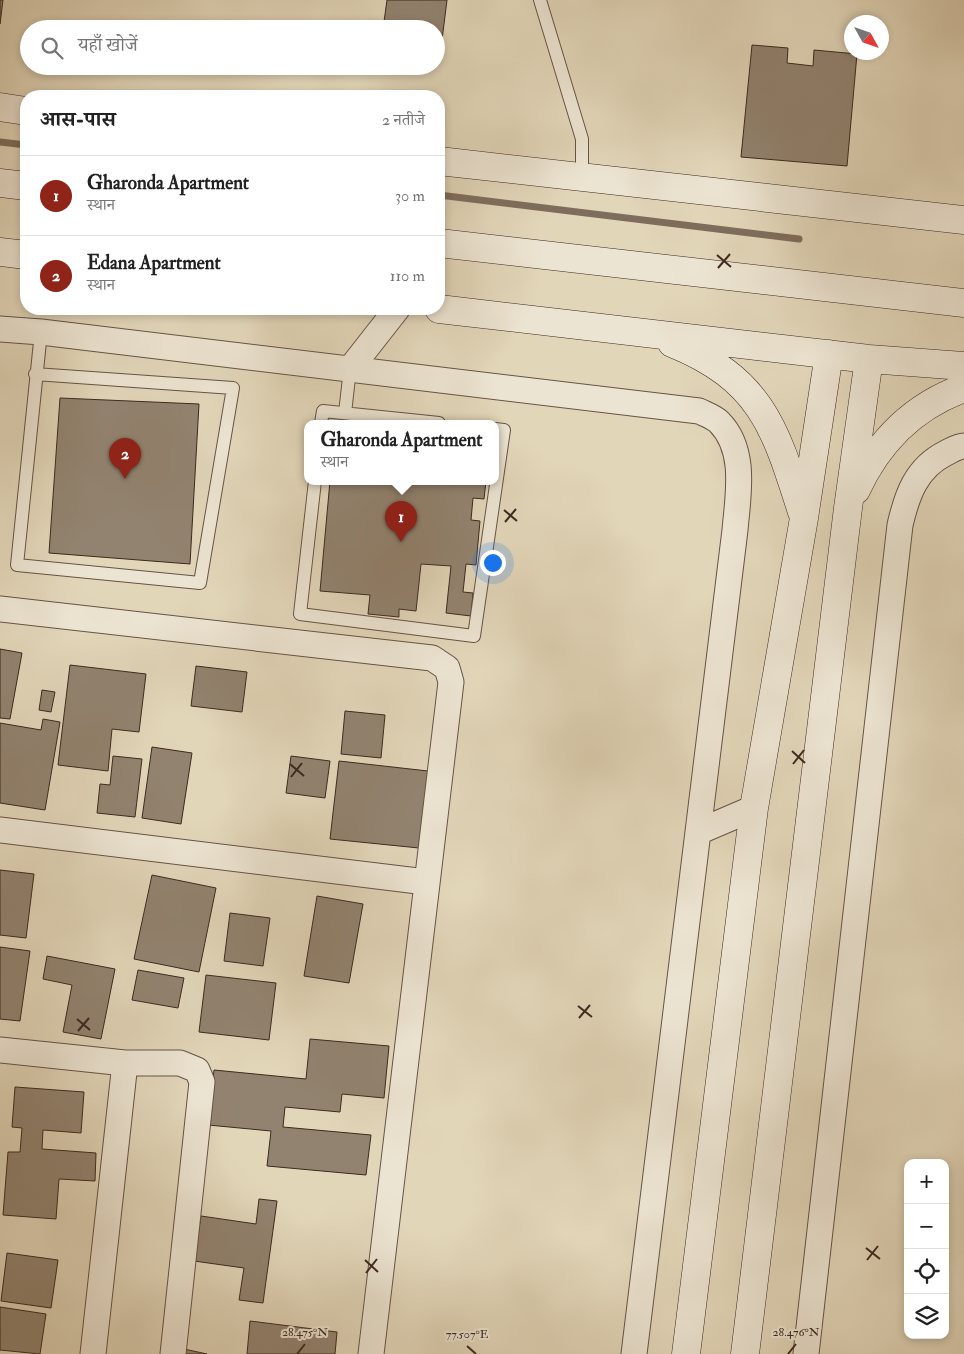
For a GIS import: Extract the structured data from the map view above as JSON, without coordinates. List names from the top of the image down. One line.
{"north":"bottom right","page":{"search":"यहाँ खोजें","heading":["आस-पास","2 नतीजे"],"list":[{"mark":"1","name":"Gharonda Apartment","note":"स्थान","value":"30 m"},{"mark":"2","name":"Edana Apartment","note":"स्थान","value":"110 m"}],"popup":["Gharonda Apartment","स्थान"],"pins":["2","1"],"map_buttons":["+","−"]},"coordinates":["28.475°N","28.476°N","77.507°E"]}
